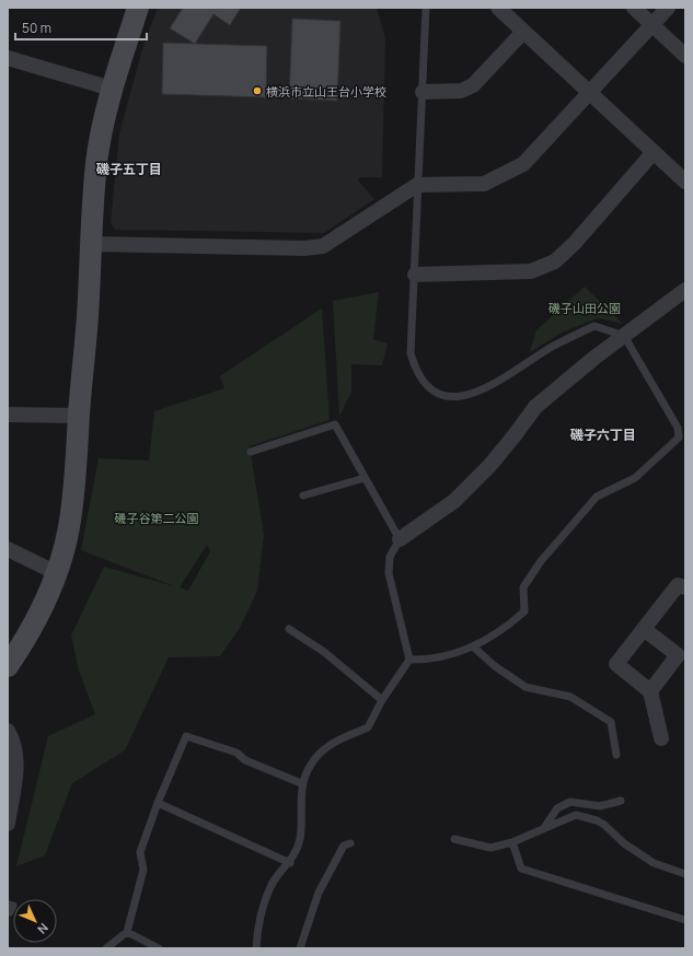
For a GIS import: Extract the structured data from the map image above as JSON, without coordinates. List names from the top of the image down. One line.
{"districts":["磯子五丁目","磯子六丁目"],"parks":["磯子山田公園","磯子谷第二公園"],"places":["横浜市立山王台小学校"],"scale_bar":"50 m","north":"bottom right"}
